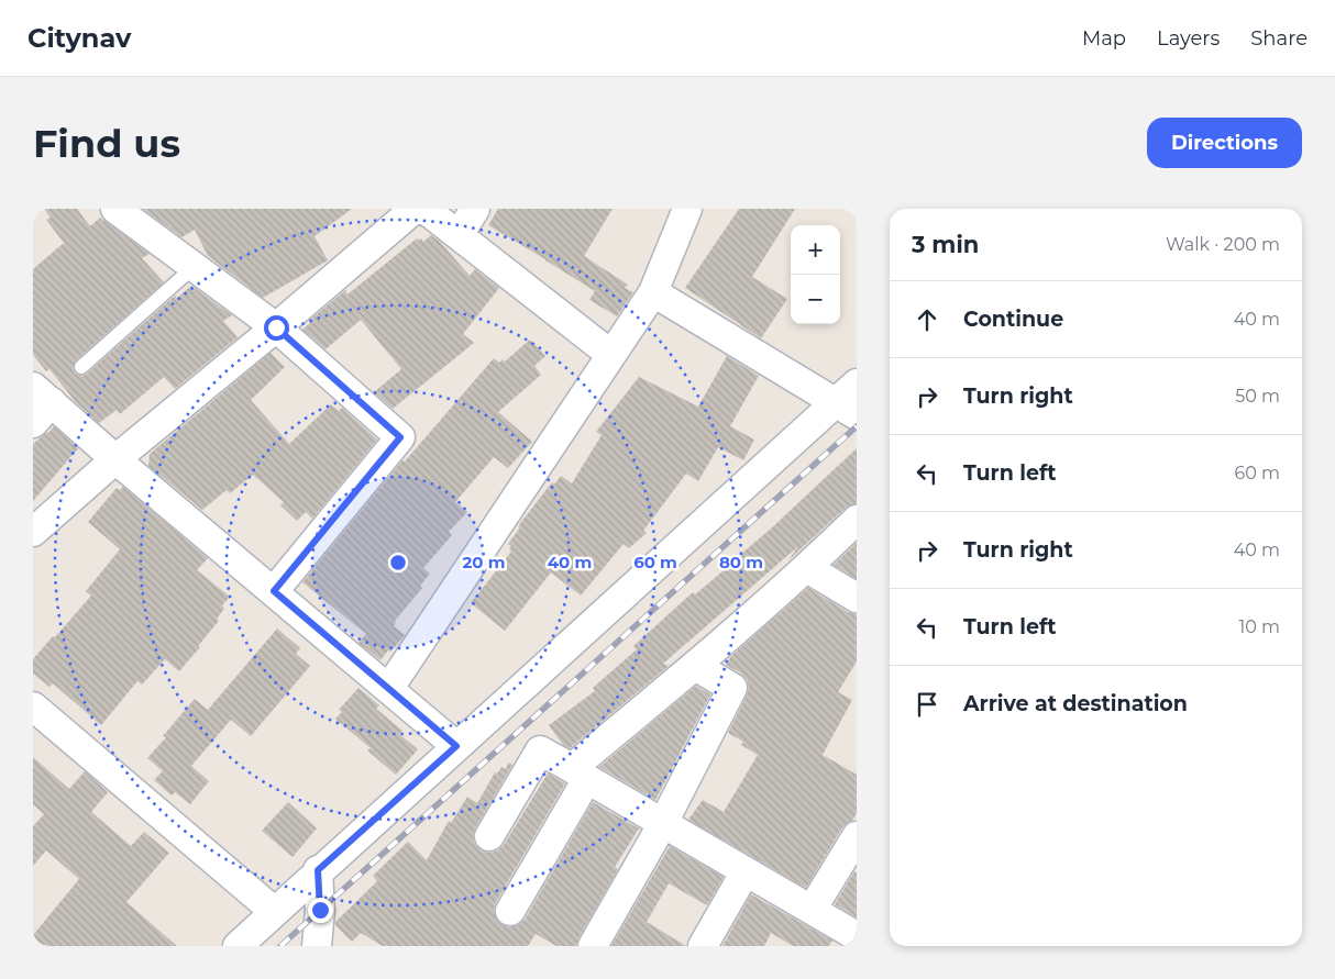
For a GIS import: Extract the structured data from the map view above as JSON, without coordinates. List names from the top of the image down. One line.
{"page":{"header":"Citynav","nav":["Map","Layers","Share"],"buttons":"Directions","title":"Find us","heading":["3 min","Walk · 200 m"],"map_buttons":["+","−"],"list":[["Continue","40 m"],["Turn right","50 m"],["Turn left","60 m"],["Turn right","40 m"],["Turn left","10 m"],"Arrive at destination"]},"rings":["20 m","40 m","60 m","80 m"]}
